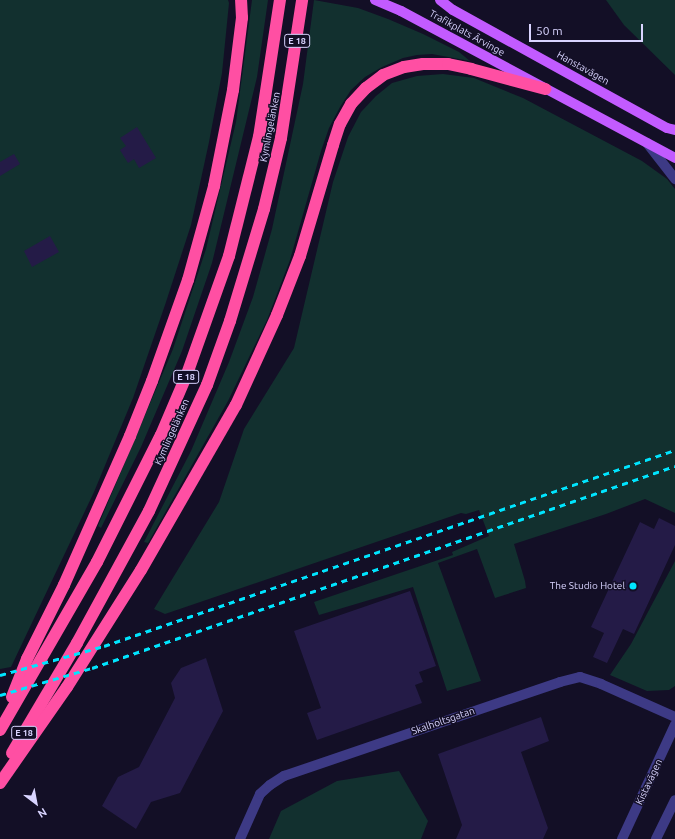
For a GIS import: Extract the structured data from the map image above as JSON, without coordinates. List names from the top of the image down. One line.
{"streets":{"highway":["E 18","Kymlingelänken"],"main road":["Trafikplats Ärvinge","Hanstavägen"],"street":["Skalholtsgatan","Kistavägen"]},"places":["The Studio Hotel"],"scale_bar":"50 m","north":"bottom right"}
